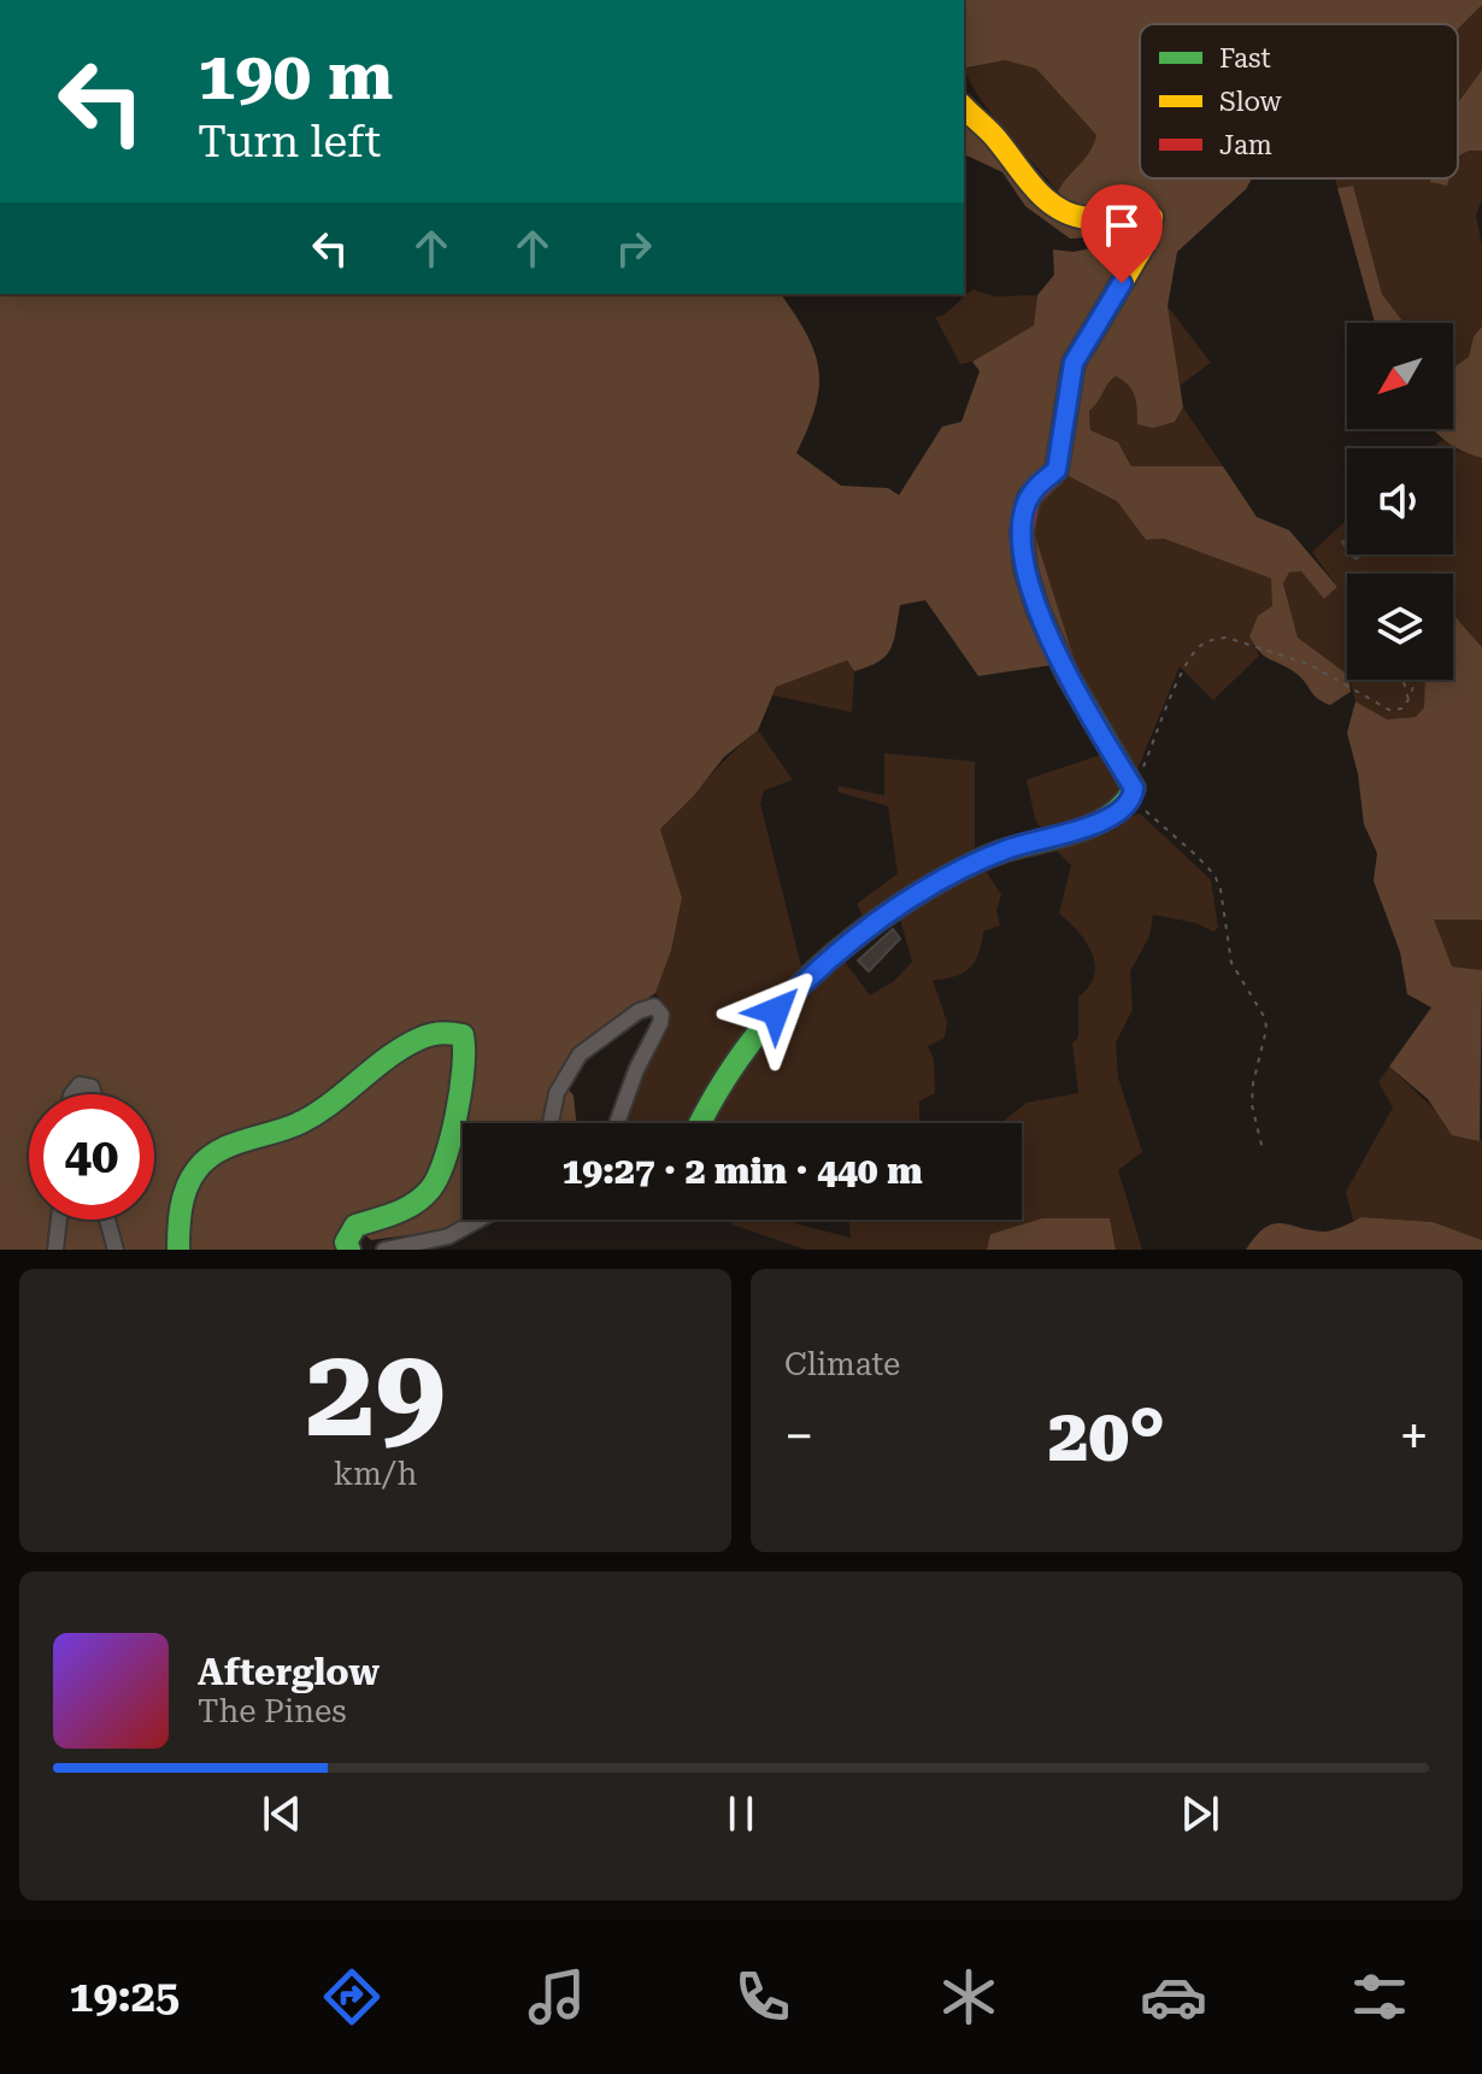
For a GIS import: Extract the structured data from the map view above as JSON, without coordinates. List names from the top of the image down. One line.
{"legend":["Fast","Slow","Jam"],"north":"bottom left","page":{"turn":["190 m","Turn left"],"limit":"40","trip":"19:27 · 2 min · 440 m","tile":[["29","km/h"],"Climate"],"heat":["−","20°","+"],"song":["Afterglow","The Pines"],"tabs":"19:25"}}
